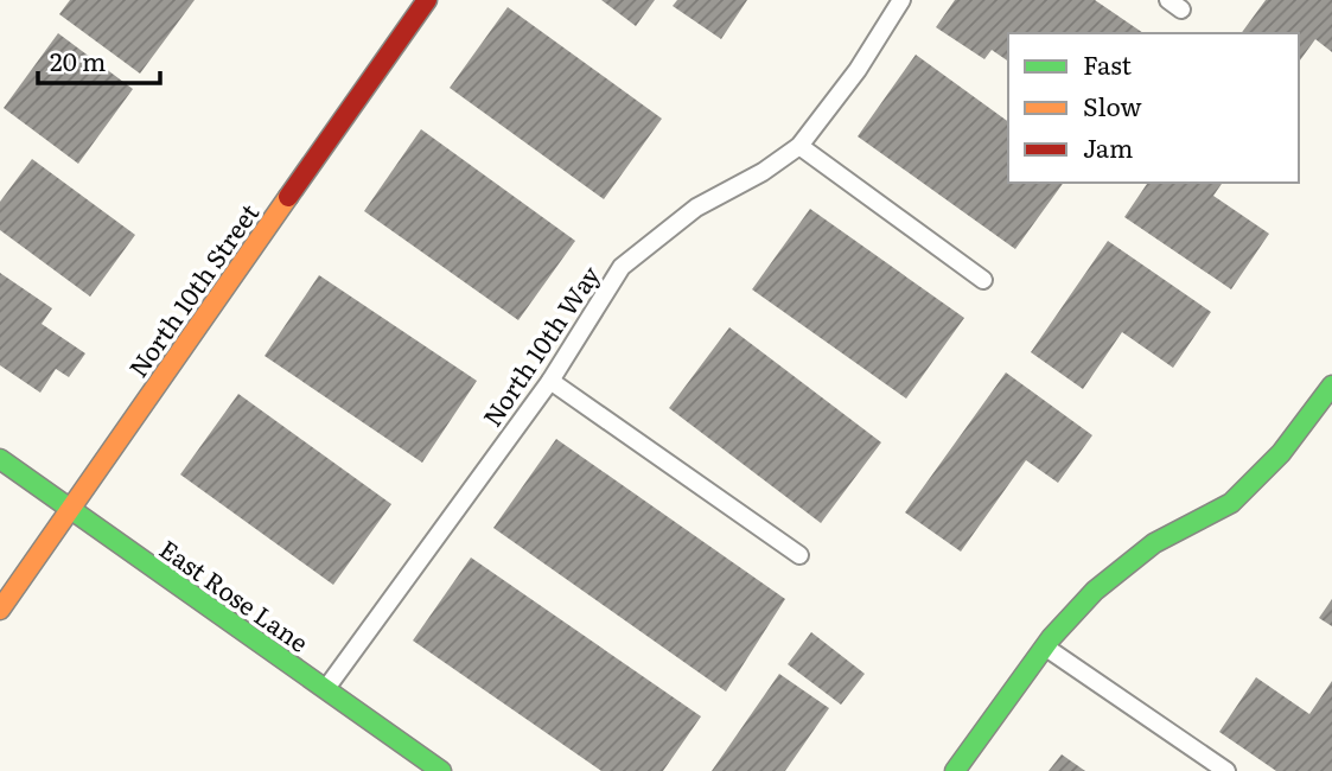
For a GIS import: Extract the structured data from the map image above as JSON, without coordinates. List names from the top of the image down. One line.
{"streets":{"street":["North 10th Street","East Rose Lane"],"lane":["North 10th Way"]},"crossings":[["North 10th Street","East Rose Lane"],["North 10th Way","East Rose Lane"]],"legend":["Fast","Slow","Jam"],"scale_bar":"20 m"}
